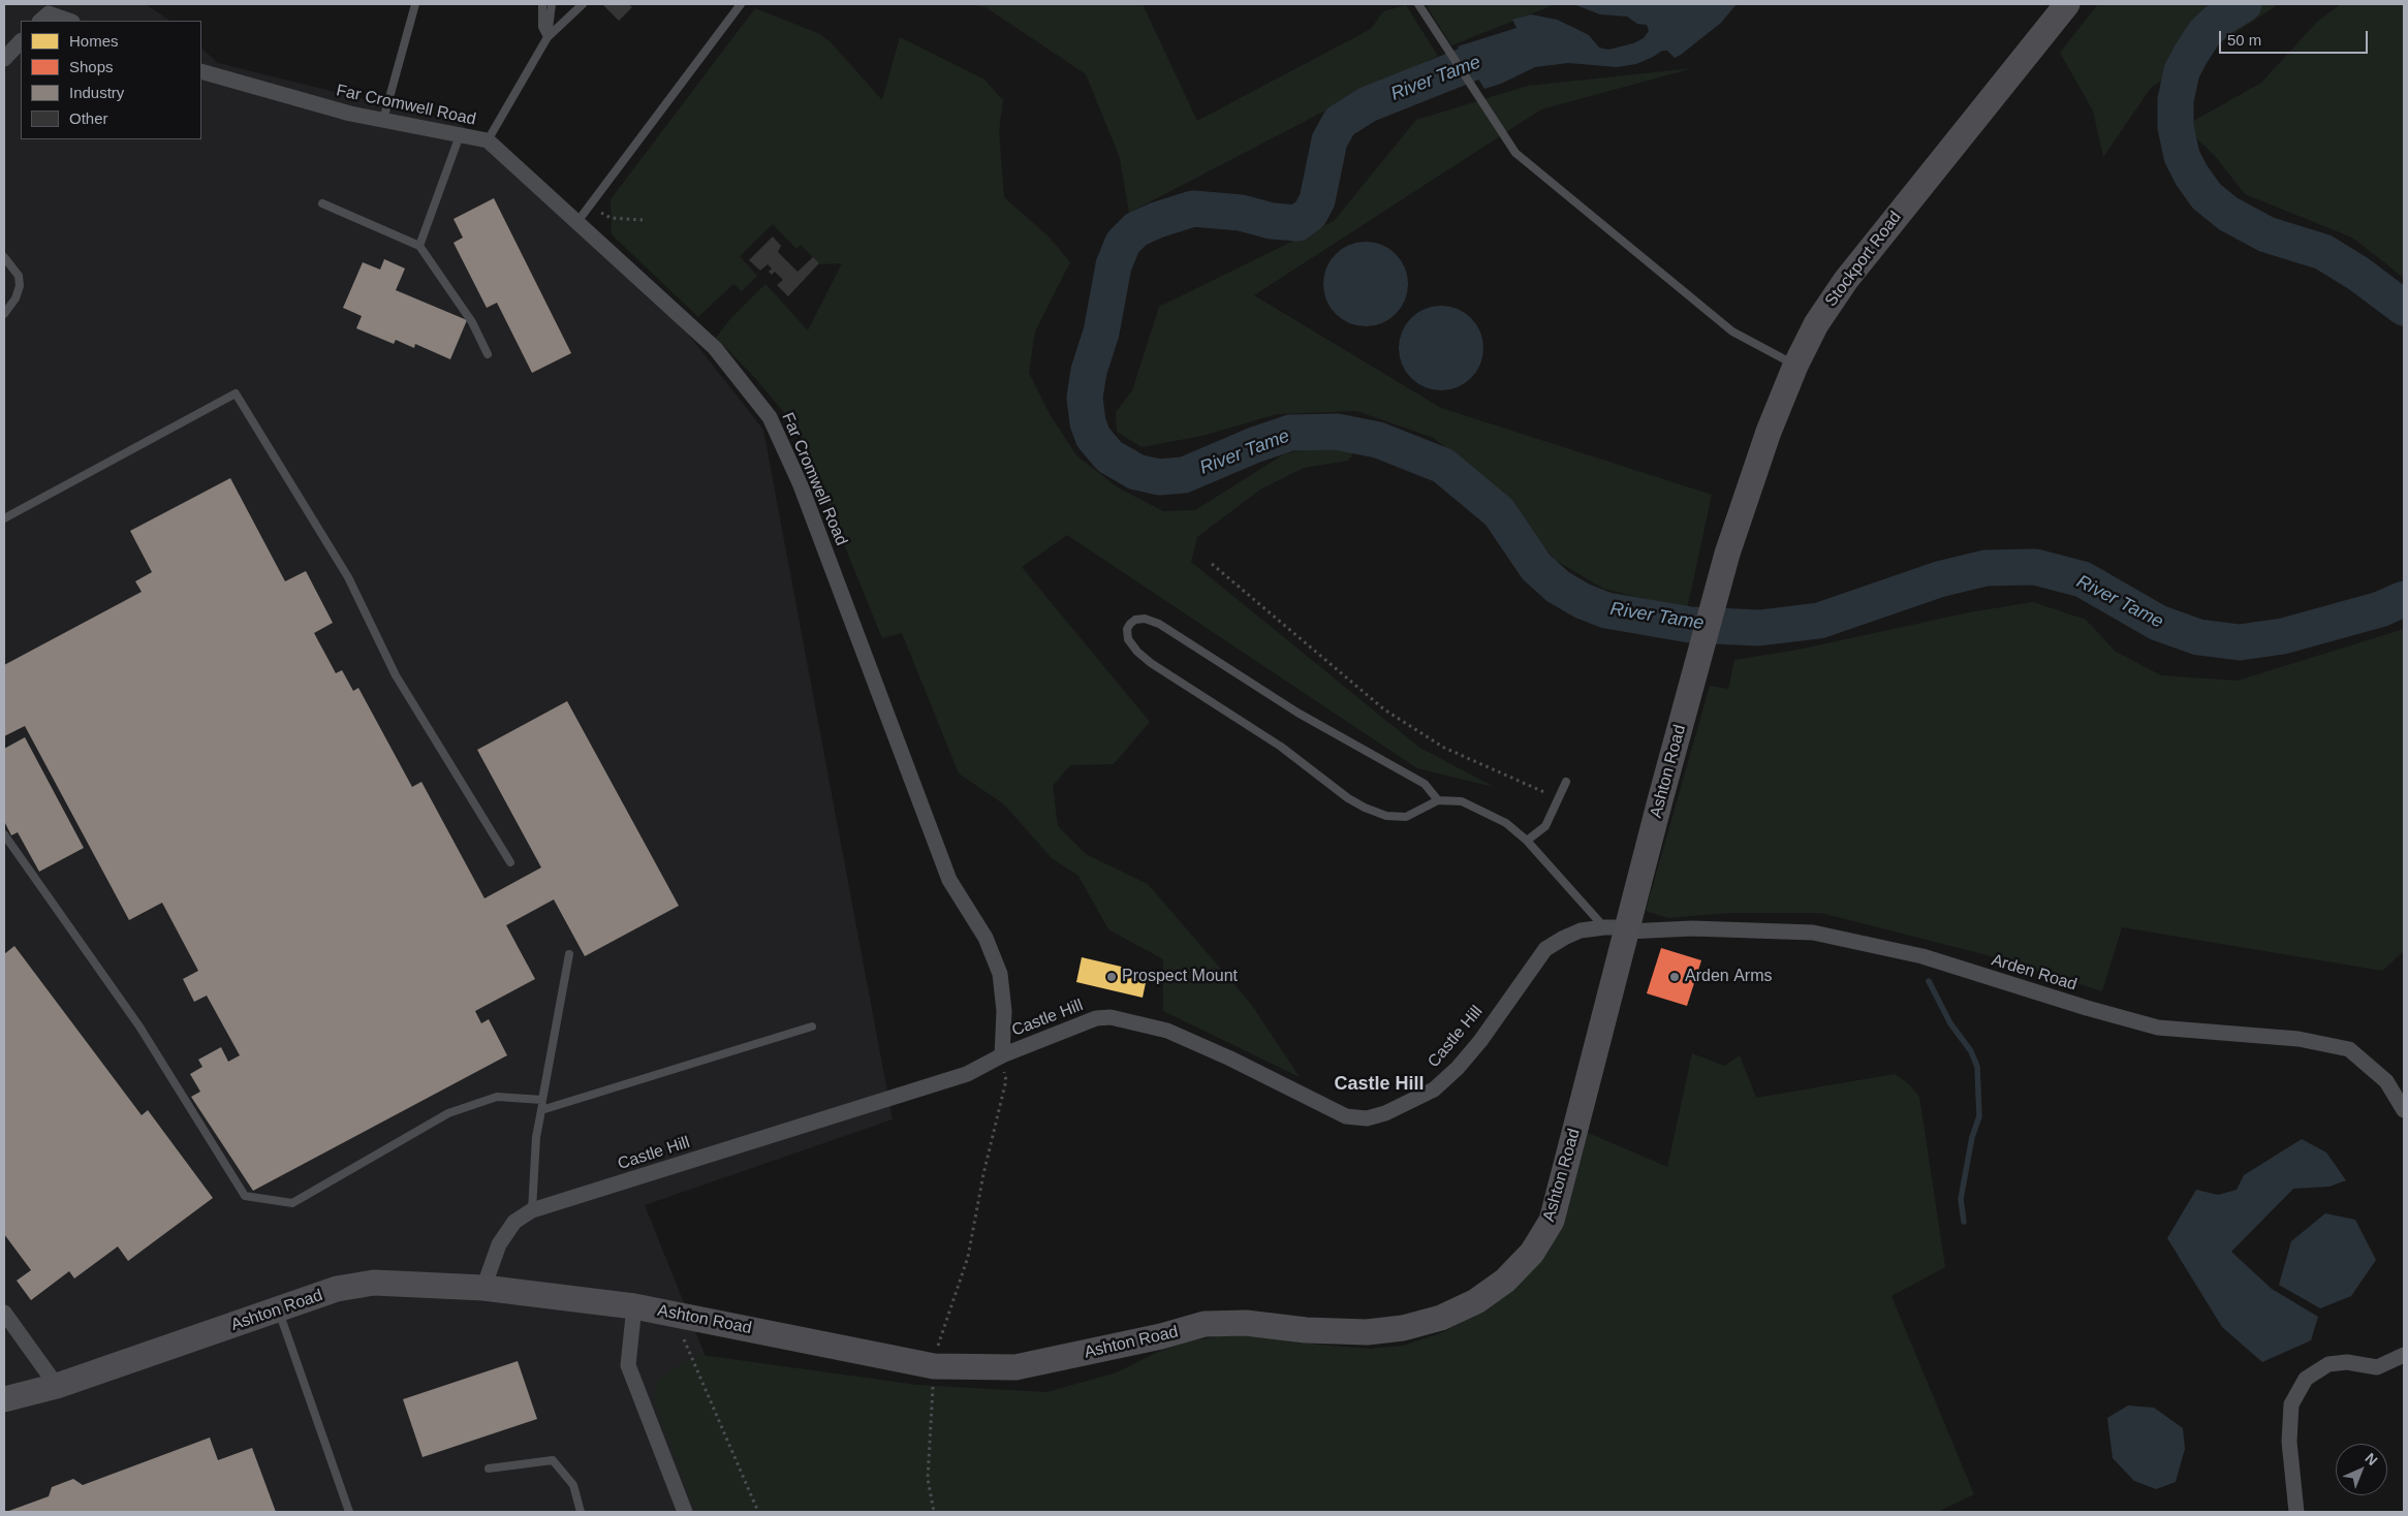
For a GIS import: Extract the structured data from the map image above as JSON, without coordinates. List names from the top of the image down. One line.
{"streets":{"highway":["Stockport Road","Ashton Road"],"street":["Far Cromwell Road","Arden Road","Castle Hill"]},"crossings":[["Far Cromwell Road","Castle Hill"],["Stockport Road","Ashton Road"],["Ashton Road","Arden Road"],["Ashton Road","Castle Hill"],["Arden Road","Castle Hill"]],"districts":["Castle Hill"],"water":["River Tame"],"places":["Prospect Mount","Arden Arms"],"legend":["Homes","Shops","Industry","Other"],"scale_bar":"50 m","north":"top right"}
